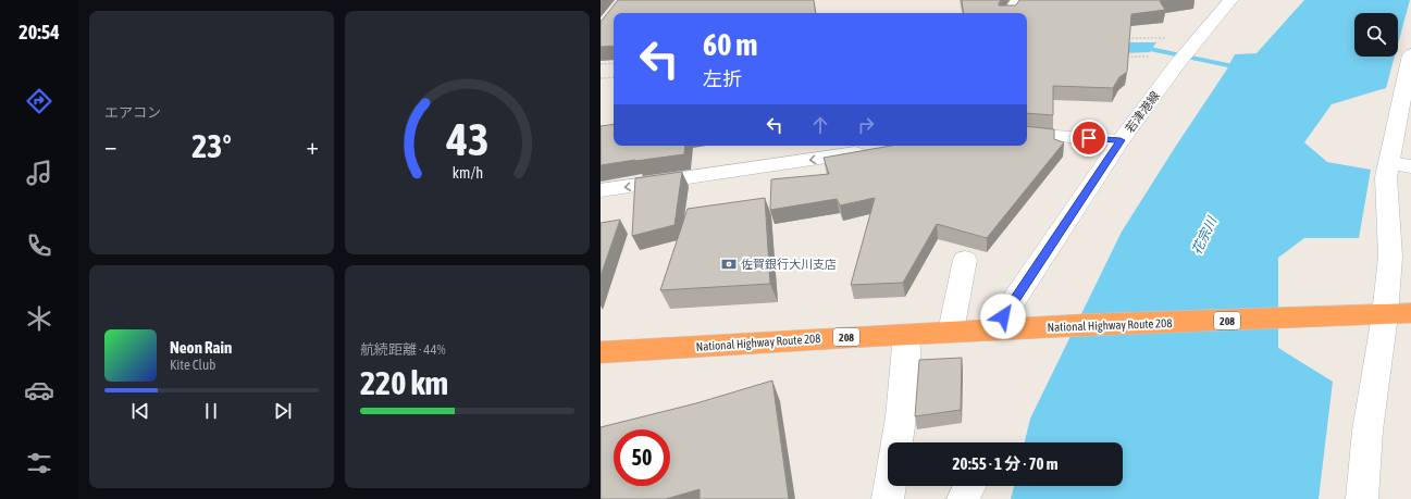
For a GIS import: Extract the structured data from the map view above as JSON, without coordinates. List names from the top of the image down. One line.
{"streets":{"highway":["208","National Highway Route 208"],"street":["若津港線"]},"crossings":[["若津港線","National Highway Route 208"]],"water":["花宗川"],"places":{"bank":["佐賀銀行大川支店"]},"page":{"tabs":"20:54","tile":["エアコン",["航続距離 · 44%","220 km"]],"turn":["60 m","左折"],"heat":["−","23°","+"],"song":["Neon Rain","Kite Club"],"limit":"50","trip":"20:55 · 1 分 · 70 m","gauge":["43","km/h"]}}
